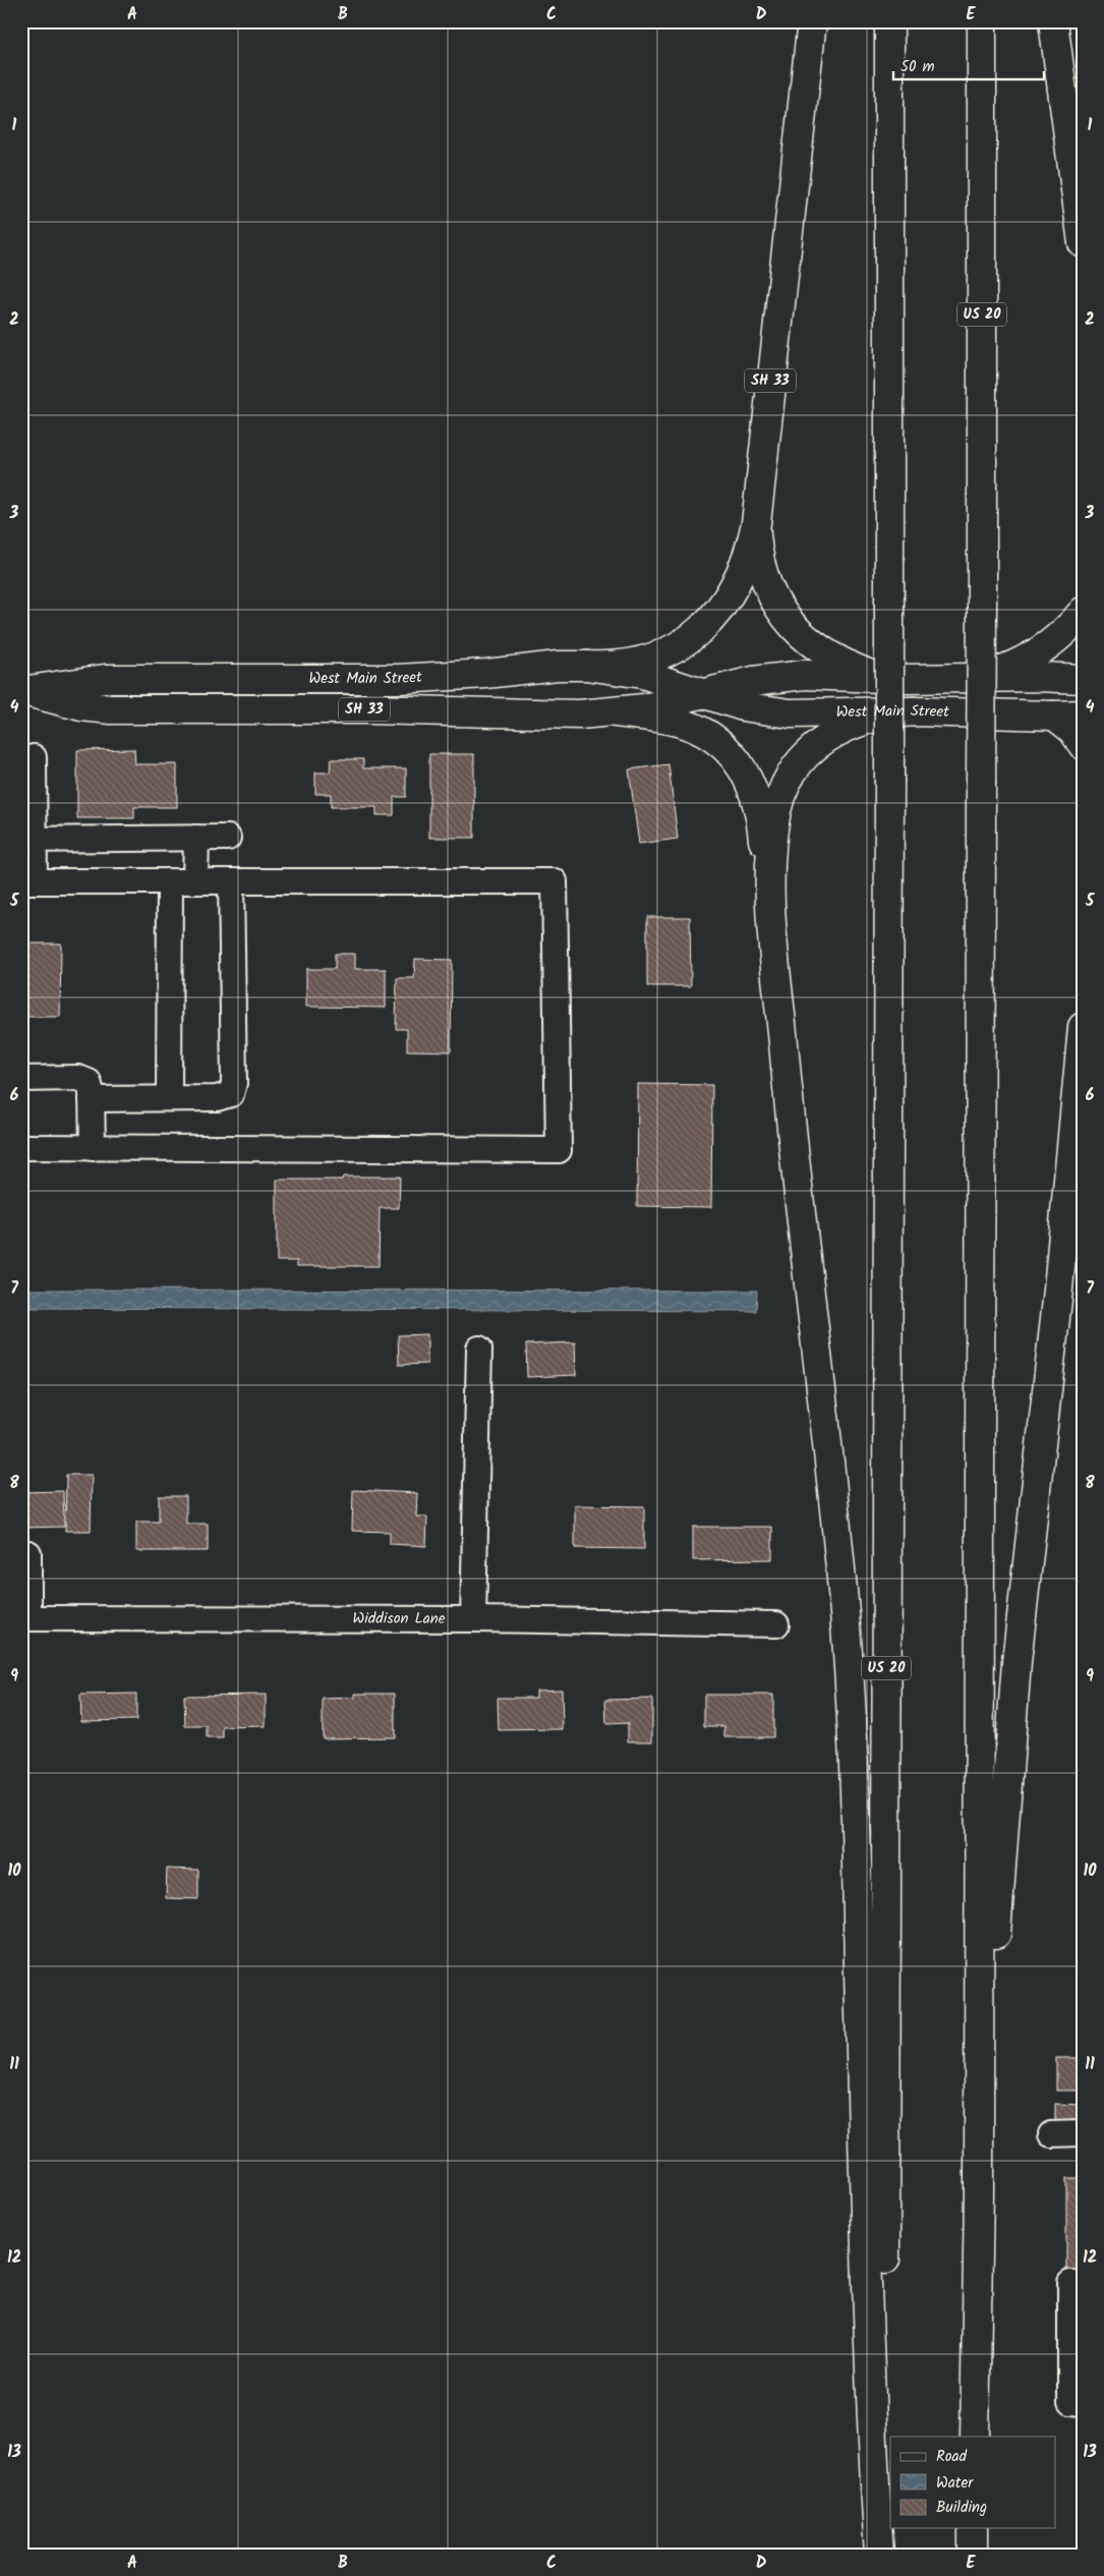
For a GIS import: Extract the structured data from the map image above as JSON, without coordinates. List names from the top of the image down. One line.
{"streets":{"main road":["US 20","SH 33","West Main Street"],"street":["Widdison Lane"]},"crossings":[["SH 33","West Main Street"]],"legend":["Road","Water","Building"],"scale_bar":"50 m","grid":{"columns":["A","B","C","D","E"],"rows":["1","2","3","4","5","6","7","8","9","10","11","12","13"]}}
